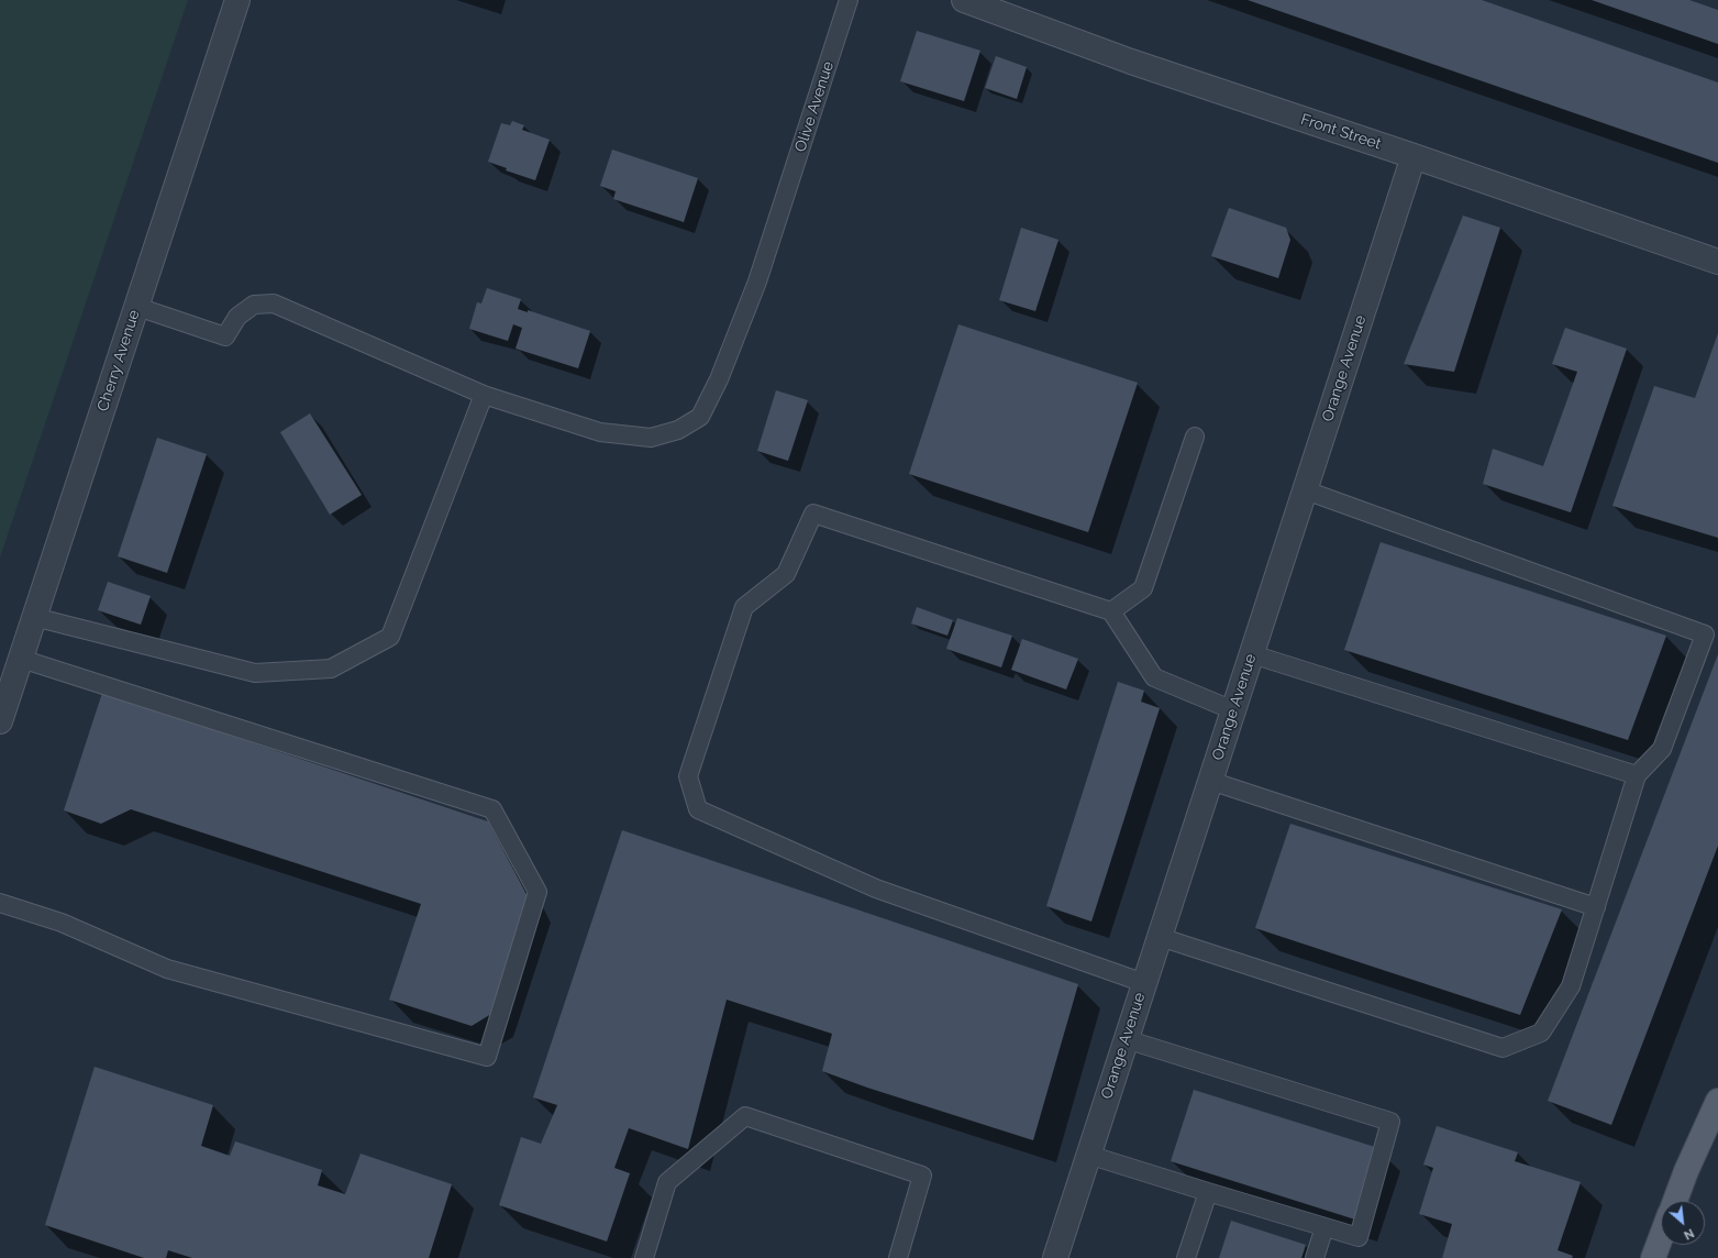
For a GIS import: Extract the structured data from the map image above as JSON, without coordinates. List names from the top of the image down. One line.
{"streets":{"street":["Front Street","Cherry Avenue","Orange Avenue"],"lane":["Olive Avenue"]},"crossings":[["Olive Avenue","Cherry Avenue"],["Front Street","Orange Avenue"]],"north":"bottom right"}
